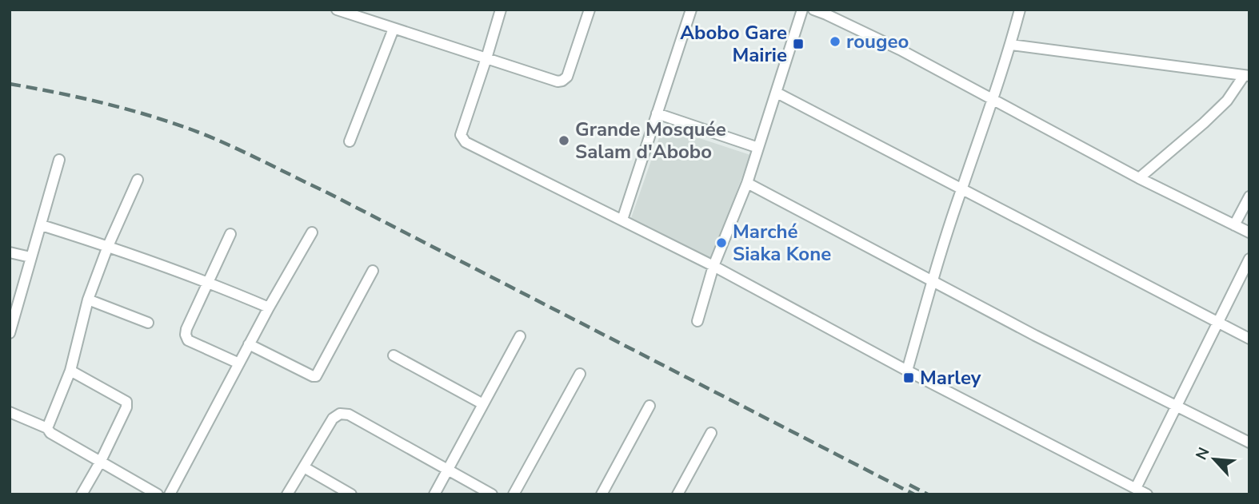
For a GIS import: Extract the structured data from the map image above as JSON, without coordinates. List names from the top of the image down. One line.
{"places":{"other":["rougeo","Grande Mosquée Salam d'Abobo","Marché Siaka Kone"],"transit":["Abobo Gare Mairie","Marley"]},"north":"top left"}
